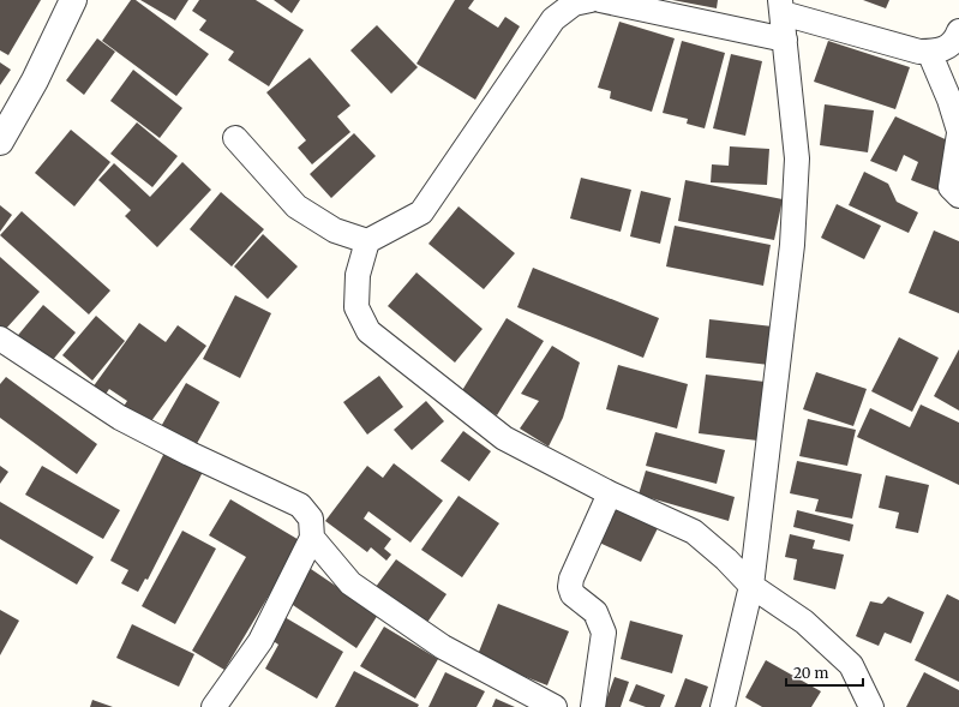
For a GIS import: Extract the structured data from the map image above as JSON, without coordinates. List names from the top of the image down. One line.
{"scale_bar":"20 m"}
